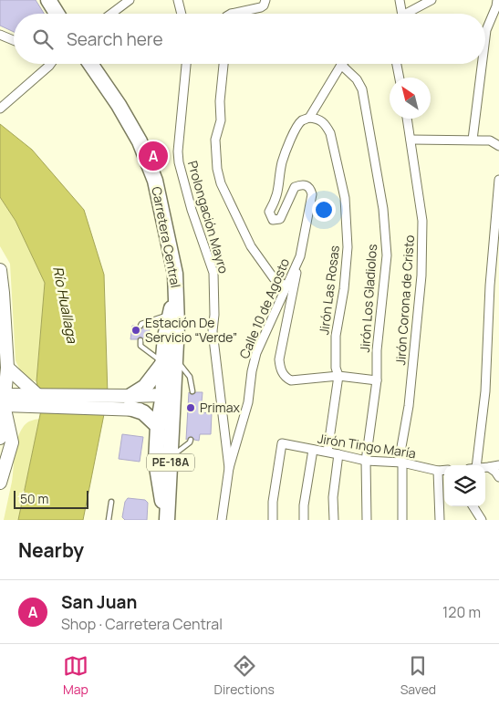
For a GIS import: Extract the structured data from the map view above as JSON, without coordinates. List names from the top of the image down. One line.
{"streets":{"highway":["Carretera Central","PE-18A"],"street":["Prolongación Mayro","Jirón Las Rosas","Jirón Los Gladiolos","Jirón Corona de Cristo","Calle 10 de Agosto","Jirón Tingo María"]},"crossings":[["Prolongación Mayro","Calle 10 de Agosto"],["Carretera Central","PE-18A"],["Jirón Las Rosas","Calle 10 de Agosto"],["Jirón Las Rosas","Jirón Tingo María"],["Jirón Los Gladiolos","Calle 10 de Agosto"],["Jirón Los Gladiolos","Jirón Tingo María"],["Jirón Corona de Cristo","Jirón Tingo María"]],"water":["Río Huallaga"],"places":["Estación De Servicio “Verde”","Primax"],"scale_bar":"50 m","north":"top left","page":{"search":"Search here","pins":"A","scale":"50 m","heading":"Nearby","list":[{"mark":"A","name":"San Juan","note":"Shop · Carretera Central","value":"120 m"}],"nav":["Map","Directions","Saved"]}}
